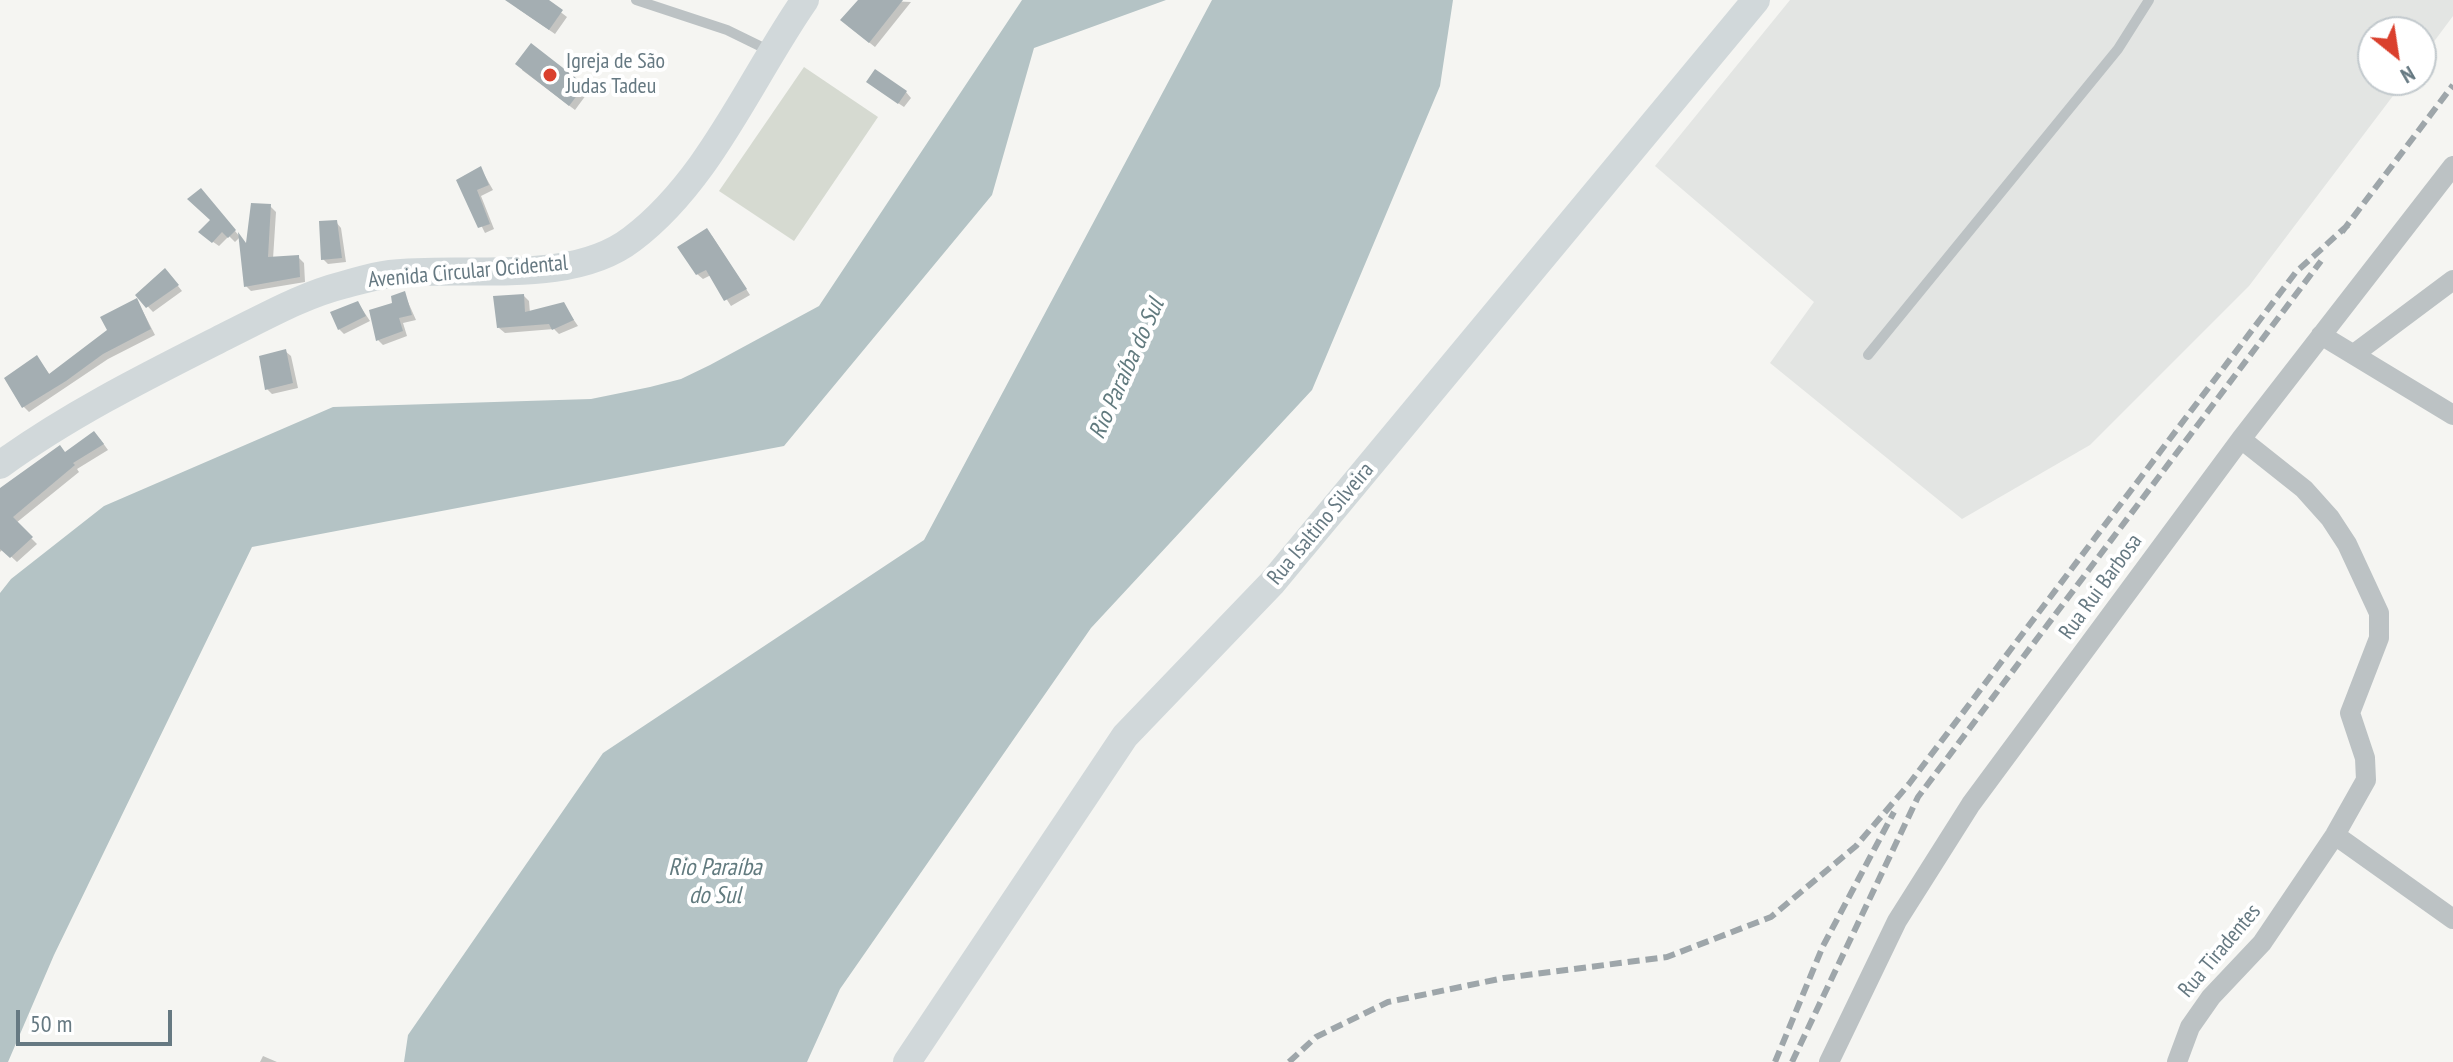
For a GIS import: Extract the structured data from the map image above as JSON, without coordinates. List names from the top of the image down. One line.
{"streets":{"main road":["Avenida Circular Ocidental","Rua Isaltino Silveira"],"street":["Rua Rui Barbosa","Rua Tiradentes"]},"crossings":[["Rua Rui Barbosa","Rua Tiradentes"]],"water":["Rio Paraíba do Sul"],"places":["Igreja de São Judas Tadeu"],"scale_bar":"50 m","north":"bottom right"}
